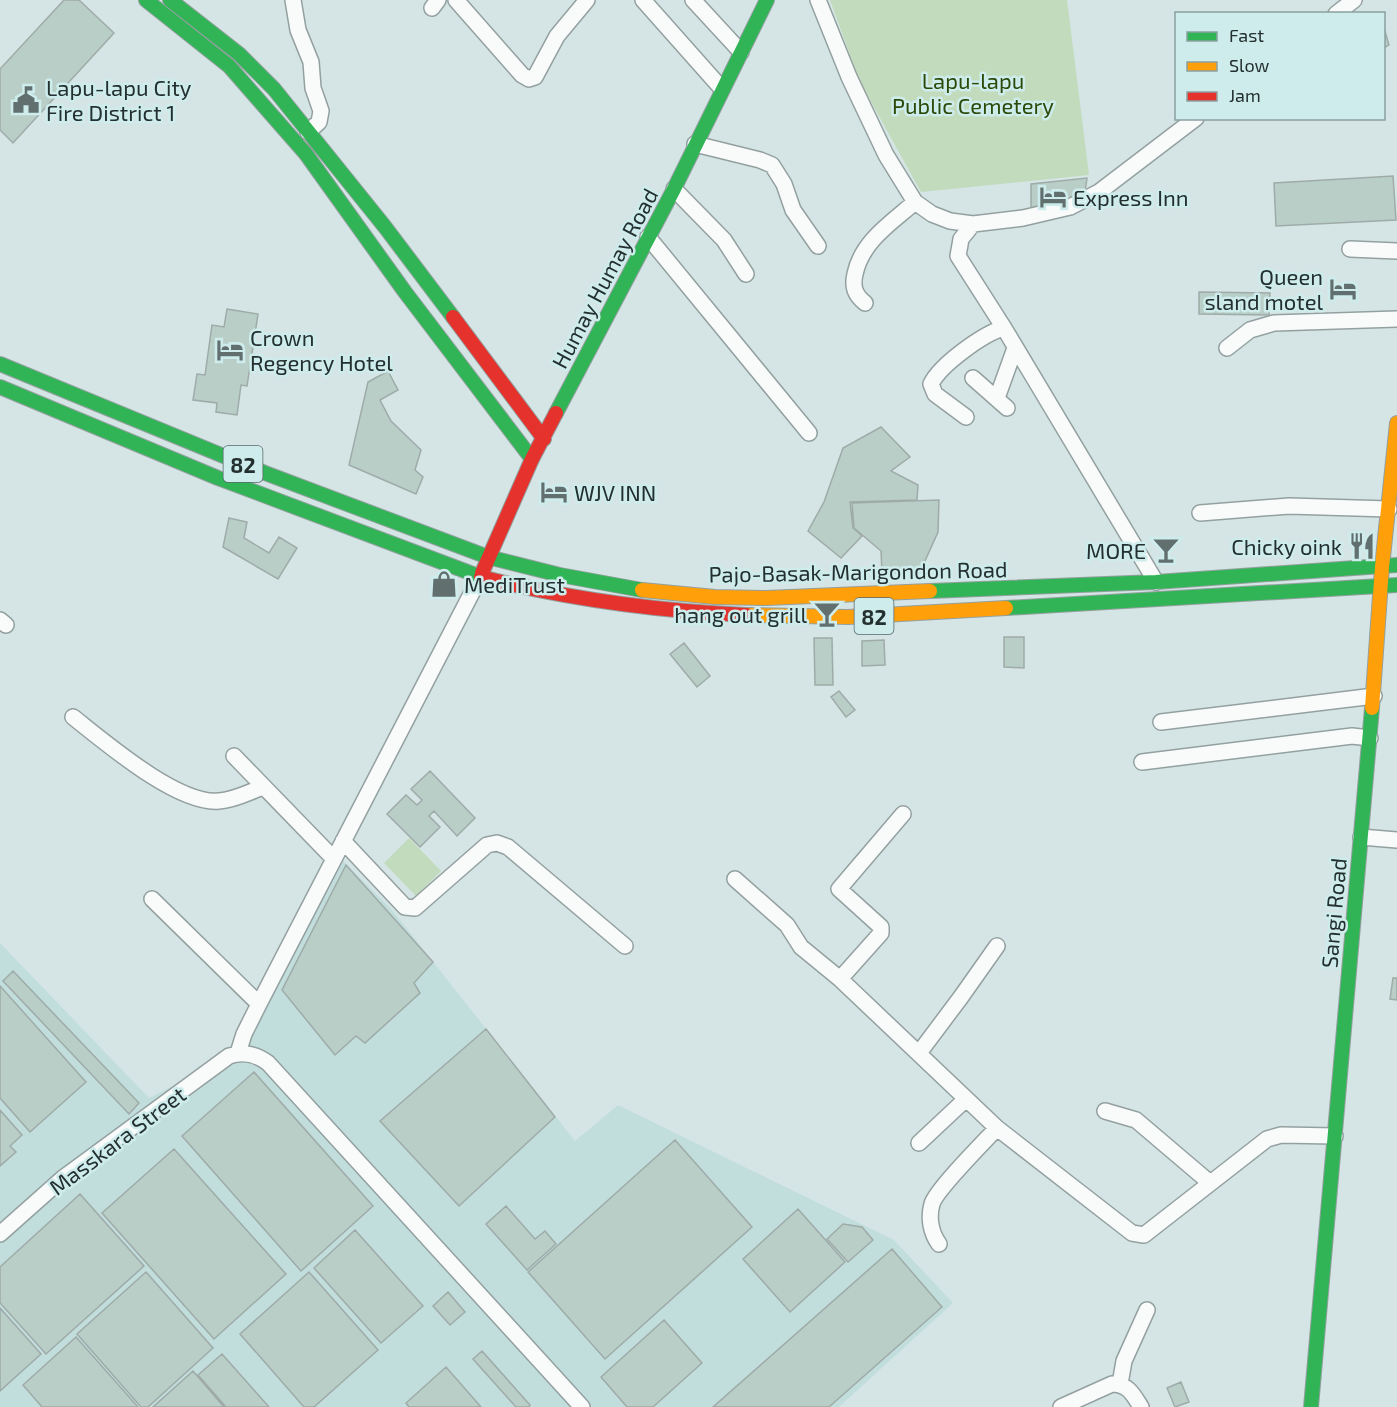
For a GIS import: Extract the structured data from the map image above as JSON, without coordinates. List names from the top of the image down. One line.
{"streets":{"street":["Humay Humay Road","82","Pajo-Basak-Marigondon Road","Sangi Road","Masskara Street"]},"crossings":[["Humay Humay Road","Pajo-Basak-Marigondon Road"],["Pajo-Basak-Marigondon Road","Sangi Road"]],"parks":["Lapu-lapu Public Cemetery"],"places":{"public building":["Lapu-lapu City Fire District 1"],"hotel":["Express Inn","Queen sland motel","Crown Regency Hotel","WJV INN"],"restaurant":["Chicky oink"],"bar":["MORE","hang out grill"],"shop":["MediTrust"]},"legend":["Fast","Slow","Jam"]}
